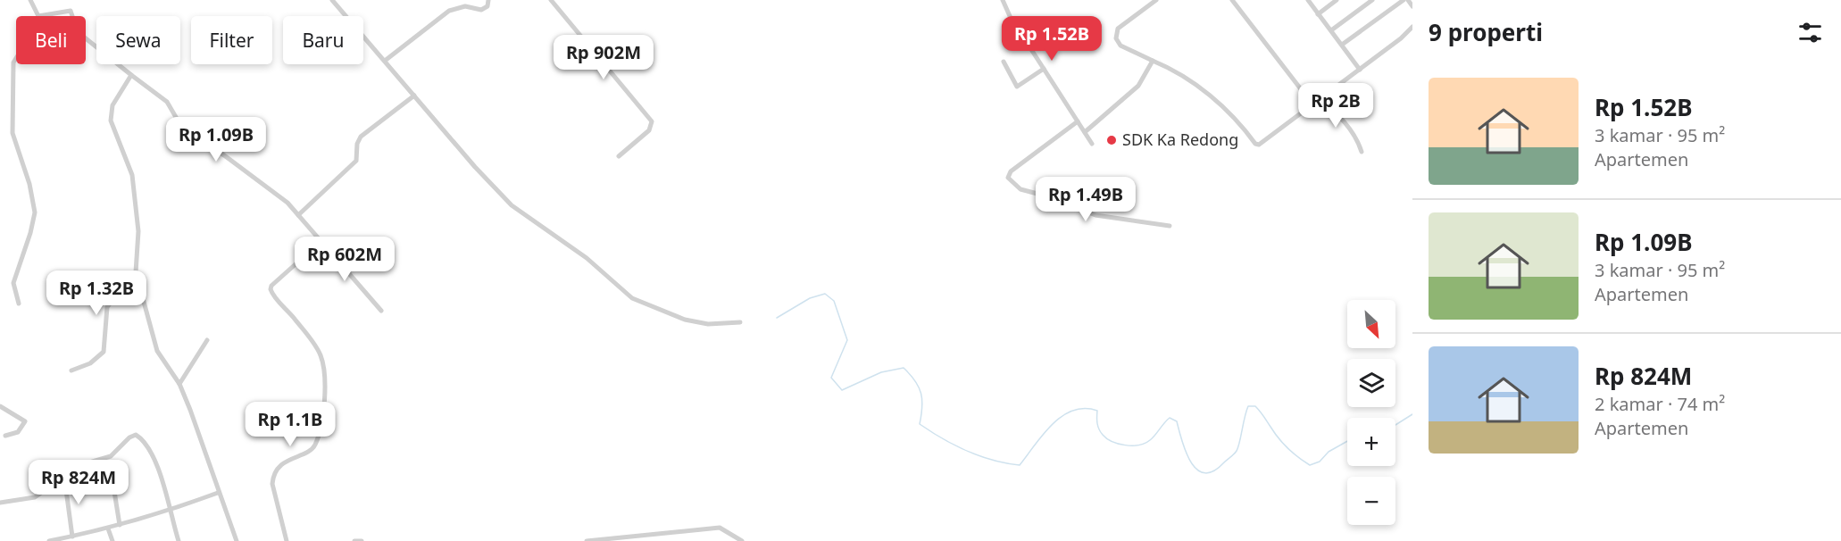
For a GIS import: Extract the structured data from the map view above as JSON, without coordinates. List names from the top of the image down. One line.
{"places":["SDK Ka Redong"],"north":"bottom right","page":{"heading":"9 properti","price":["Rp 1.52B","Rp 902M","Rp 2B","Rp 1.09B","Rp 1.49B","Rp 602M","Rp 1.32B","Rp 1.1B","Rp 824M"],"chip":["Beli","Sewa","Filter","Baru"],"list":[{"name":"Rp 1.52B","note":"3 kamar · 95 m² · Apartemen"},{"name":"Rp 1.09B","note":"3 kamar · 95 m² · Apartemen"},{"name":"Rp 824M","note":"2 kamar · 74 m² · Apartemen"}],"map_buttons":["+","−"]}}
